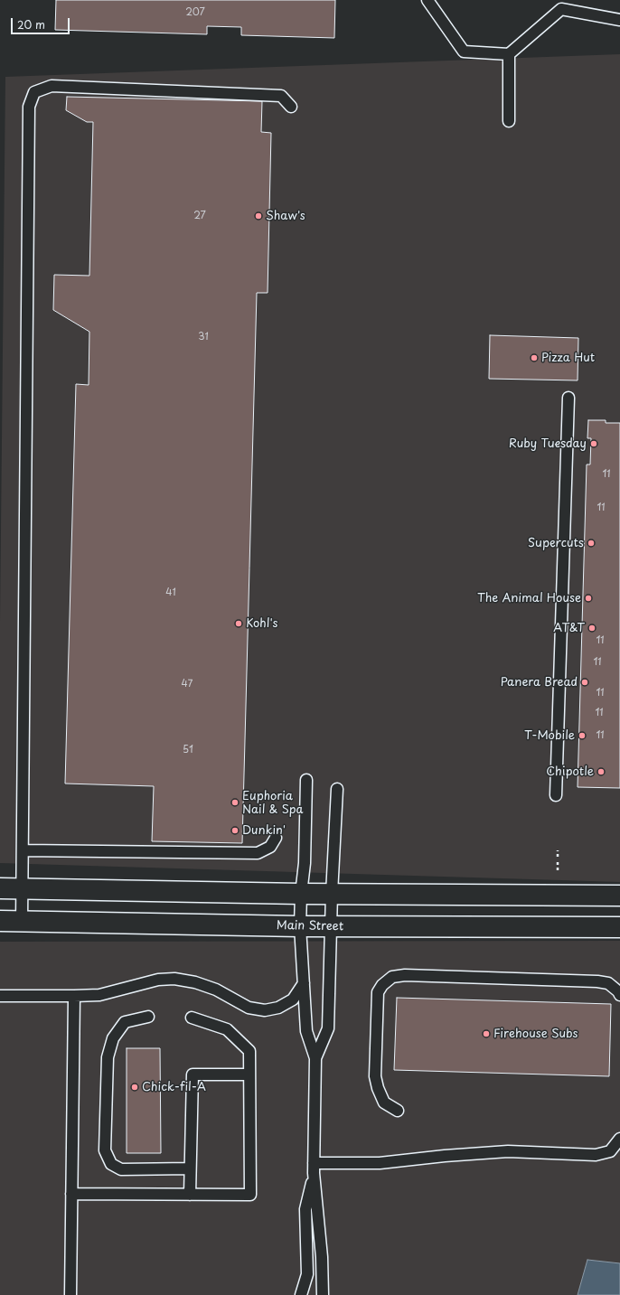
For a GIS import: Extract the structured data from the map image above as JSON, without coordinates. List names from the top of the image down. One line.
{"streets":{"main road":["Main Street"]},"places":["Shaw's","Pizza Hut","Ruby Tuesday","Supercuts","The Animal House","Kohl's","AT&T","Panera Bread","T-Mobile","Chipotle","Euphoria Nail & Spa","Dunkin'","Firehouse Subs","Chick-fil-A"],"house_numbers":["207","27","31","11","11","41","11","11","47","11","11","11","51"],"scale_bar":"20 m"}
